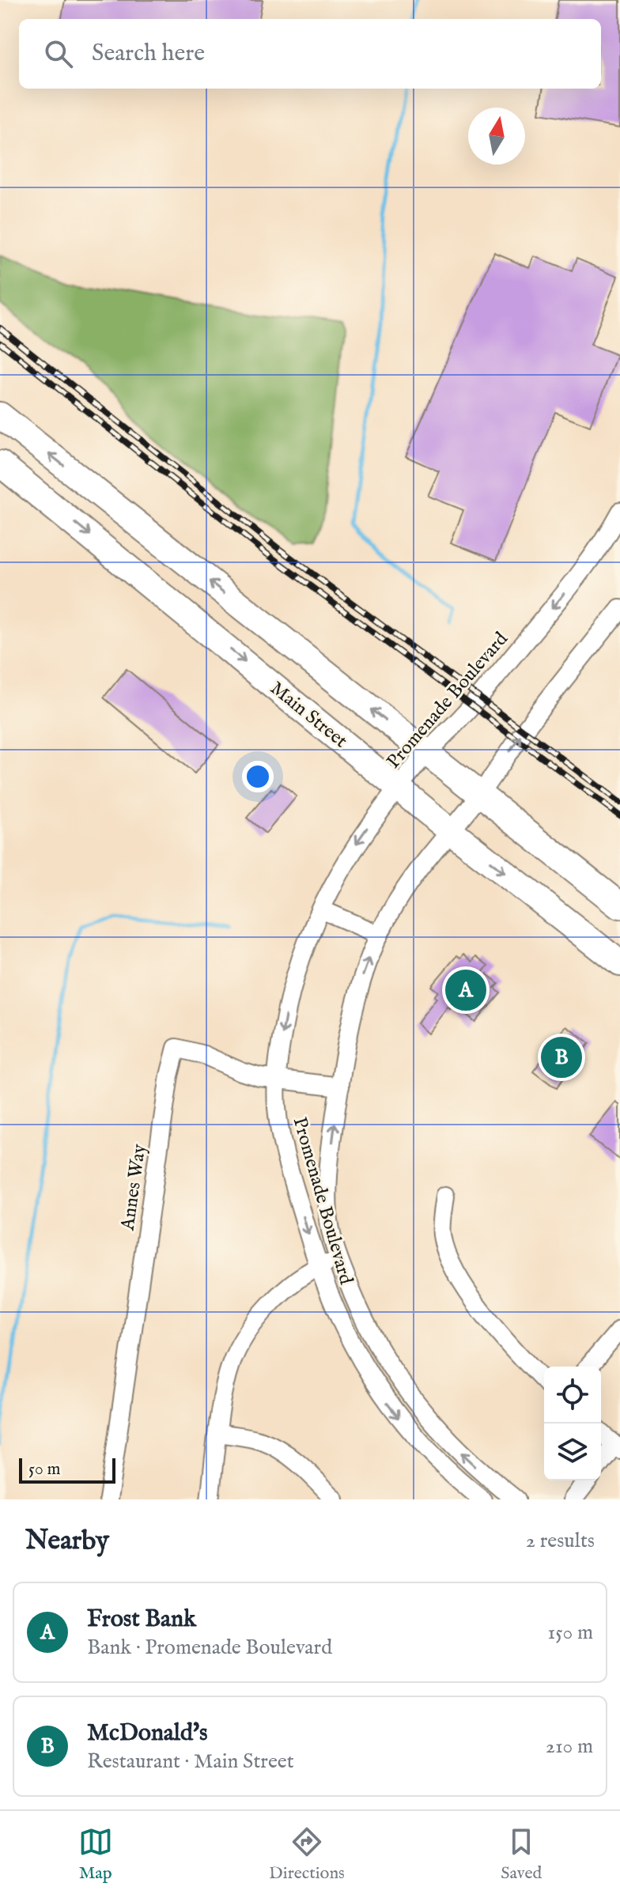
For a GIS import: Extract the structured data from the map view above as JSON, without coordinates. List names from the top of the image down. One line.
{"streets":{"highway":["Main Street"],"street":["Promenade Boulevard","Annes Way"]},"crossings":[["Promenade Boulevard","Main Street"],["Promenade Boulevard","Annes Way"]],"scale_bar":"50 m","north":"top","page":{"search":"Search here","pins":["A","B"],"scale":"50 m","heading":["Nearby","2 results"],"list":[{"mark":"A","name":"Frost Bank","note":"Bank · Promenade Boulevard","value":"150 m"},{"mark":"B","name":"McDonald's","note":"Restaurant · Main Street","value":"210 m"}],"nav":["Map","Directions","Saved"]}}
